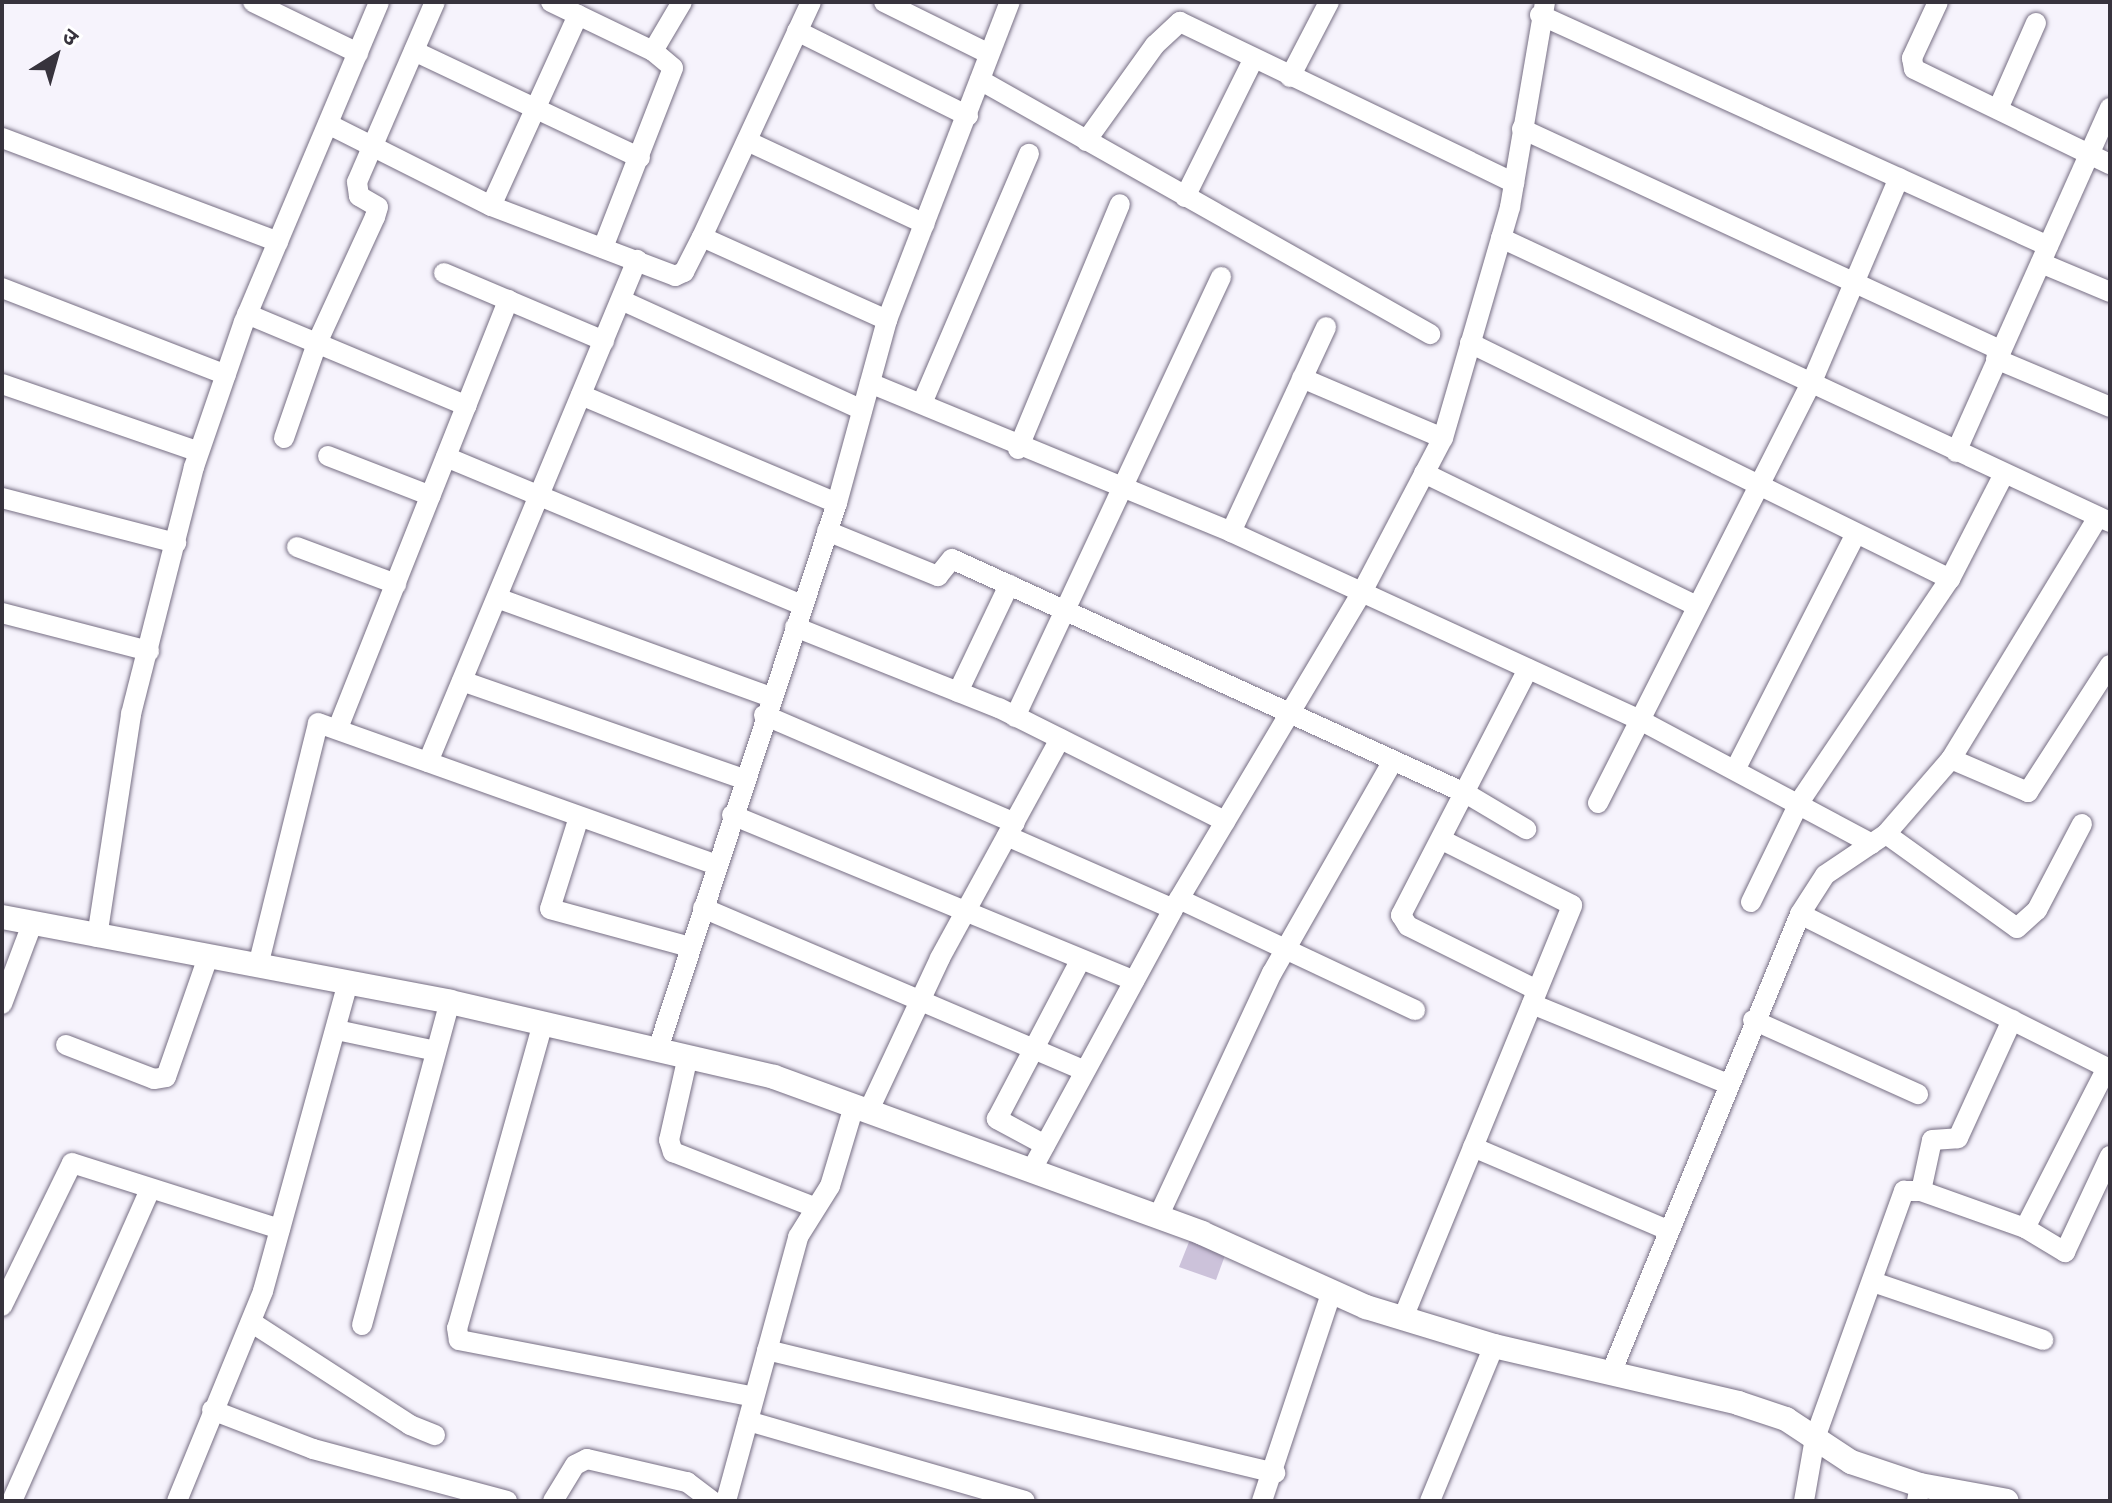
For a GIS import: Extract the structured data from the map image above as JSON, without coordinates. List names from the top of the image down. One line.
{"north":"top right"}
